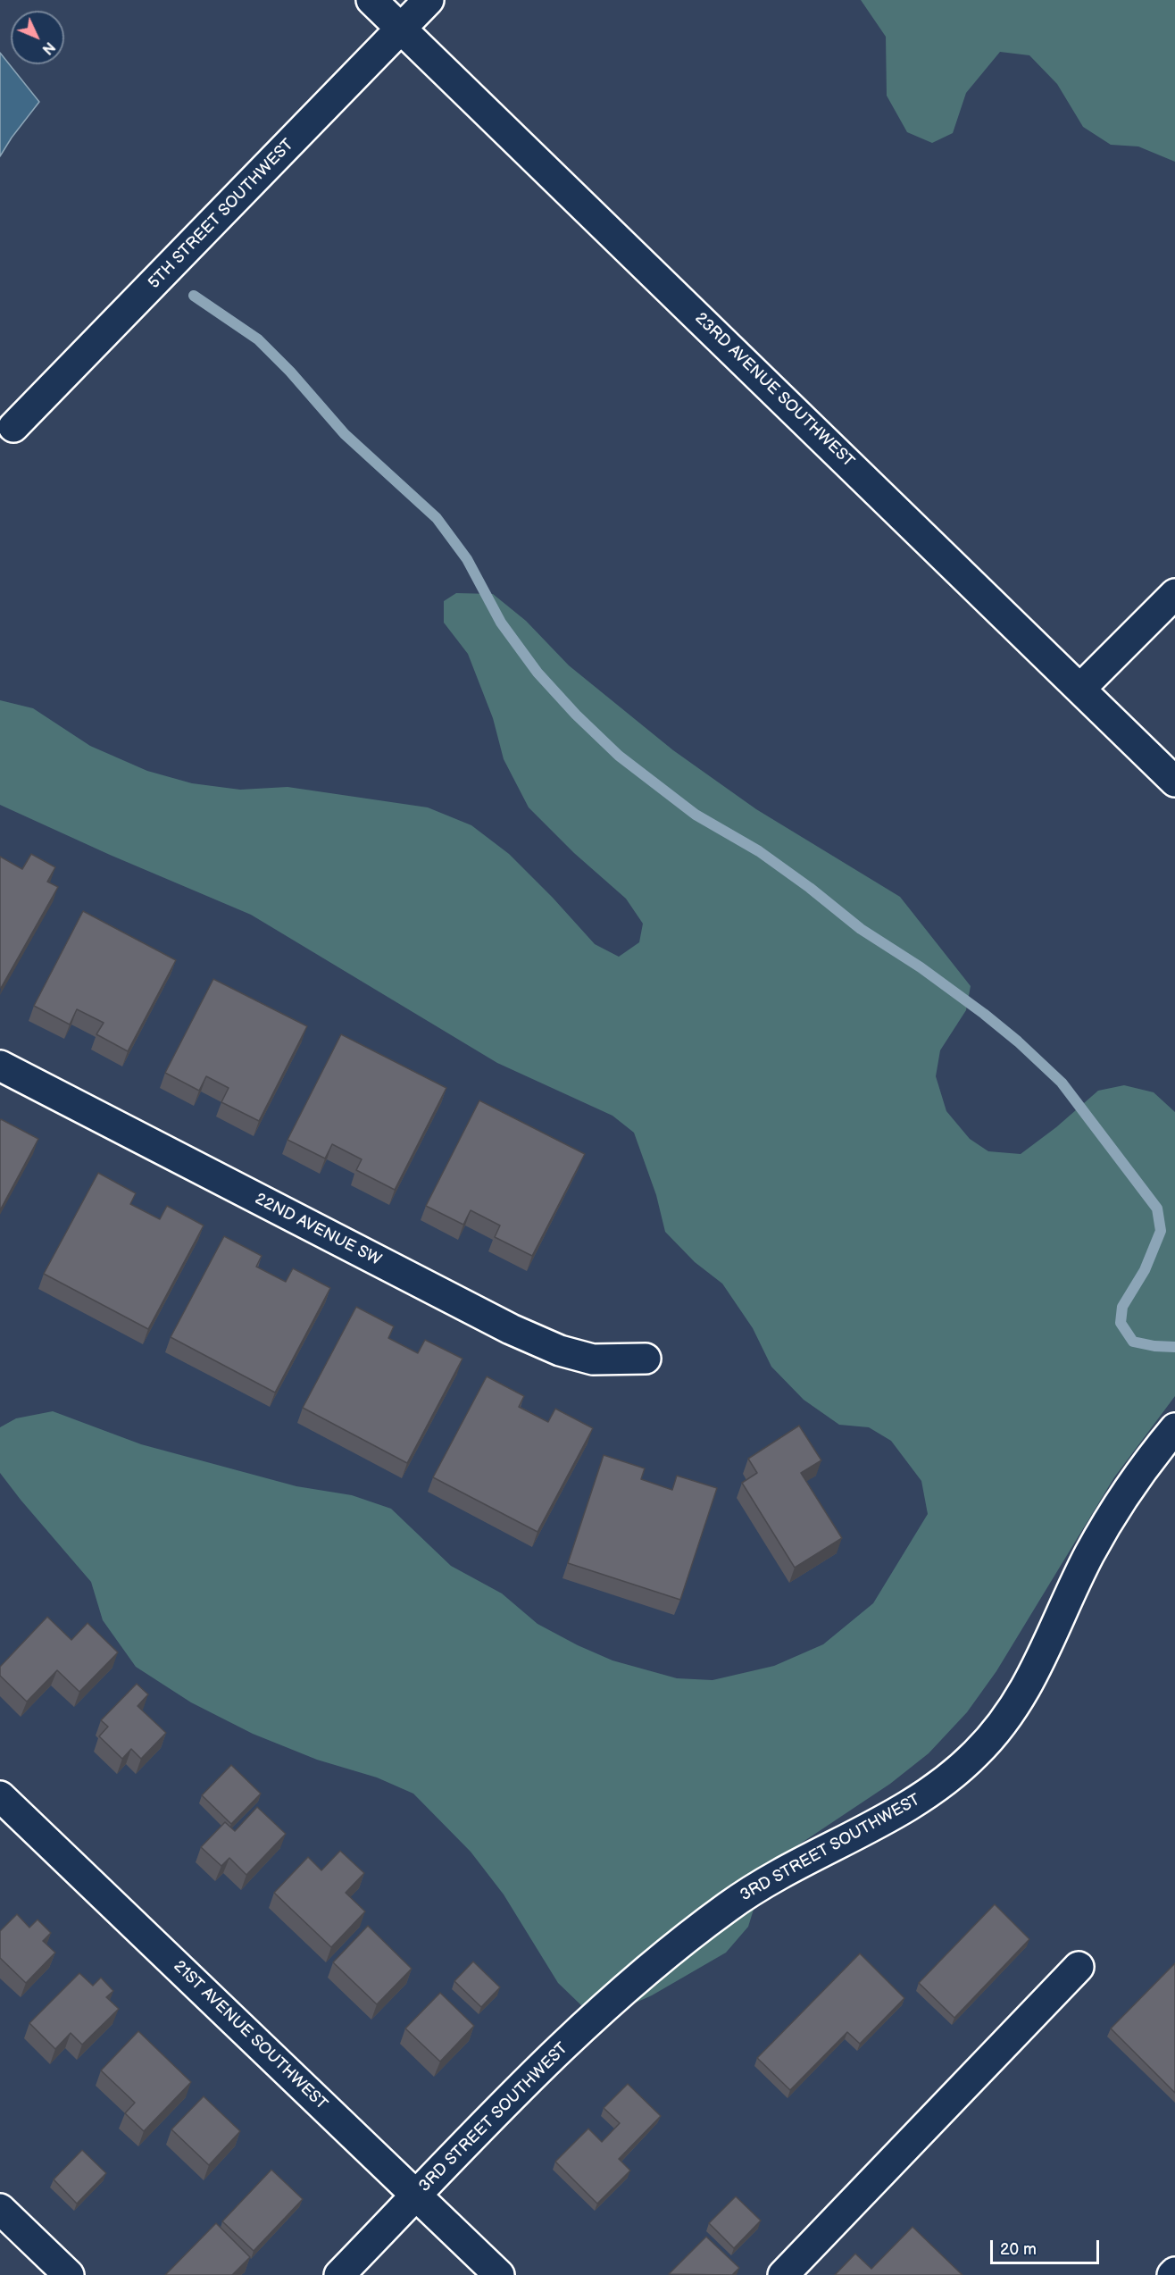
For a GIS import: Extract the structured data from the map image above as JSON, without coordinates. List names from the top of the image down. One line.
{"streets":{"street":["5TH STREET SOUTHWEST","23RD AVENUE SOUTHWEST","22ND AVENUE SW","3RD STREET SOUTHWEST","21ST AVENUE SOUTHWEST"]},"crossings":[["5TH STREET SOUTHWEST","23RD AVENUE SOUTHWEST"],["3RD STREET SOUTHWEST","21ST AVENUE SOUTHWEST"]],"scale_bar":"20 m","north":"bottom right"}
